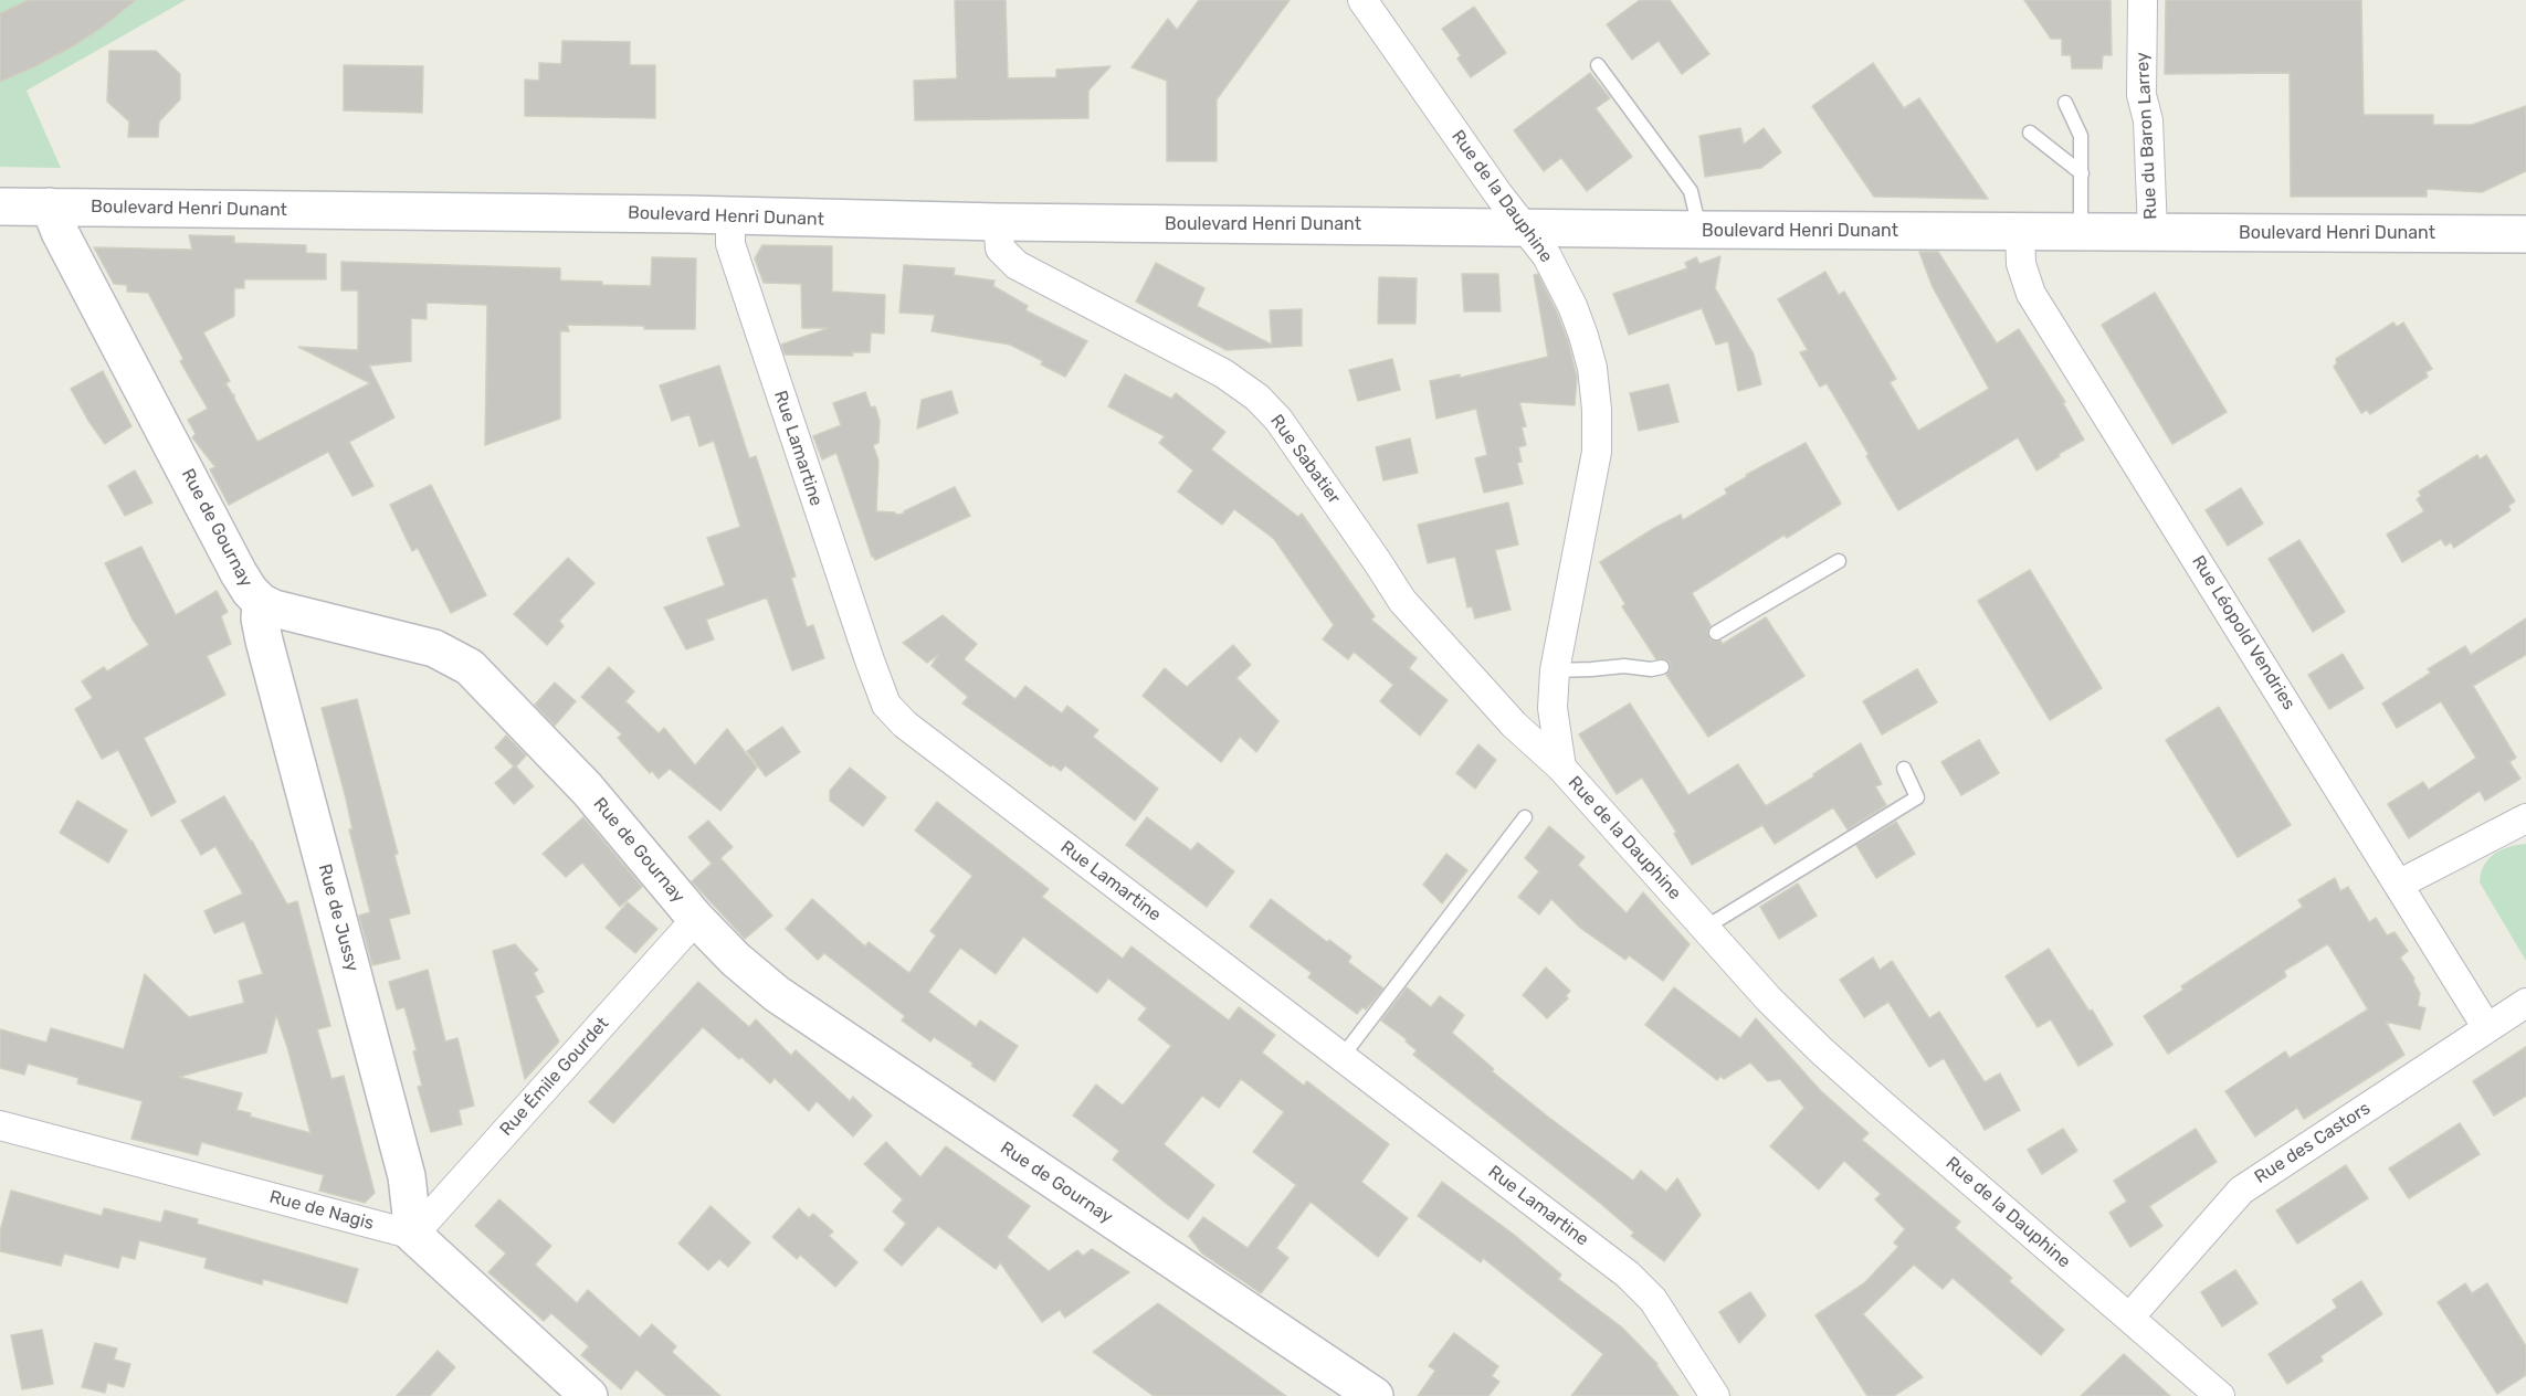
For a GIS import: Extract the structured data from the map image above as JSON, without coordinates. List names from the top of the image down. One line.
{"streets":{"street":["Rue du Baron Larrey","Rue de la Dauphine","Boulevard Henri Dunant","Rue Lamartine","Rue Sabatier","Rue de Gournay","Rue Léopold Vendries","Rue de Jussy","Rue Émile Gourdet","Rue des Castors","Rue de Nagis"]},"crossings":[["Rue du Baron Larrey","Boulevard Henri Dunant"],["Rue de la Dauphine","Boulevard Henri Dunant"],["Rue de la Dauphine","Rue Sabatier"],["Rue de la Dauphine","Rue des Castors"],["Boulevard Henri Dunant","Rue Lamartine"],["Boulevard Henri Dunant","Rue Sabatier"],["Boulevard Henri Dunant","Rue de Gournay"],["Boulevard Henri Dunant","Rue Léopold Vendries"],["Rue de Gournay","Rue de Jussy"],["Rue de Gournay","Rue Émile Gourdet"],["Rue Léopold Vendries","Rue des Castors"],["Rue de Jussy","Rue Émile Gourdet"],["Rue de Jussy","Rue de Nagis"],["Rue Émile Gourdet","Rue de Nagis"]]}
